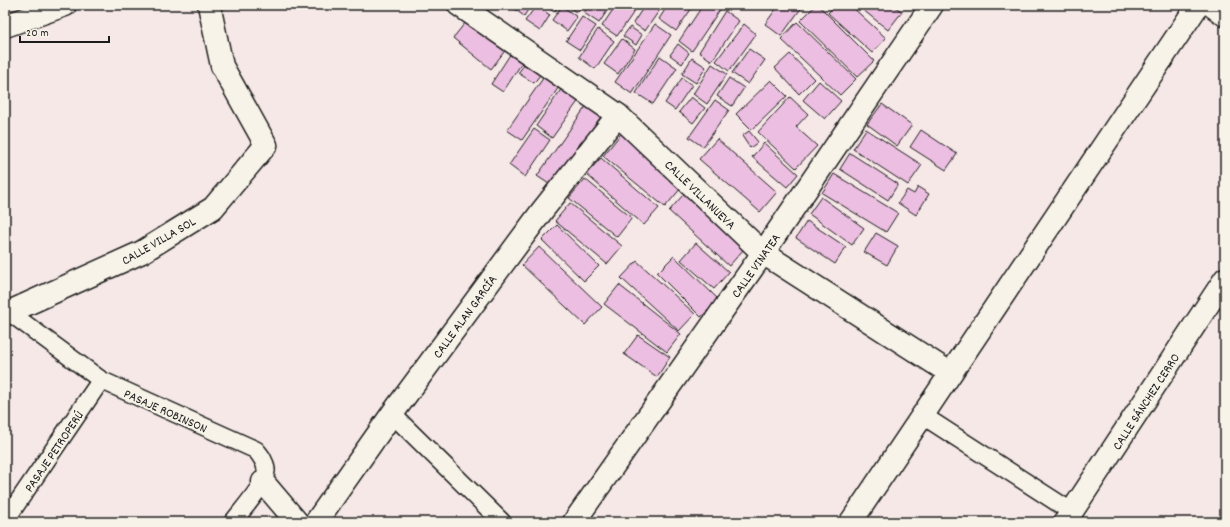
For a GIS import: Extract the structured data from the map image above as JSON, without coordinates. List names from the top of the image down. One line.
{"streets":{"street":["CALLE VILLANUEVA","CALLE VILLA SOL","CALLE VINATEA","CALLE ALAN GARCÍA","CALLE SÁNCHEZ CERRO"],"lane":["PASAJE ROBINSON","PASAJE PETROPERÚ"]},"crossings":[["CALLE VILLANUEVA","CALLE VINATEA"],["CALLE VILLANUEVA","CALLE ALAN GARCÍA"],["CALLE VILLA SOL","PASAJE ROBINSON"],["PASAJE ROBINSON","PASAJE PETROPERÚ"]],"scale_bar":"20 m"}
